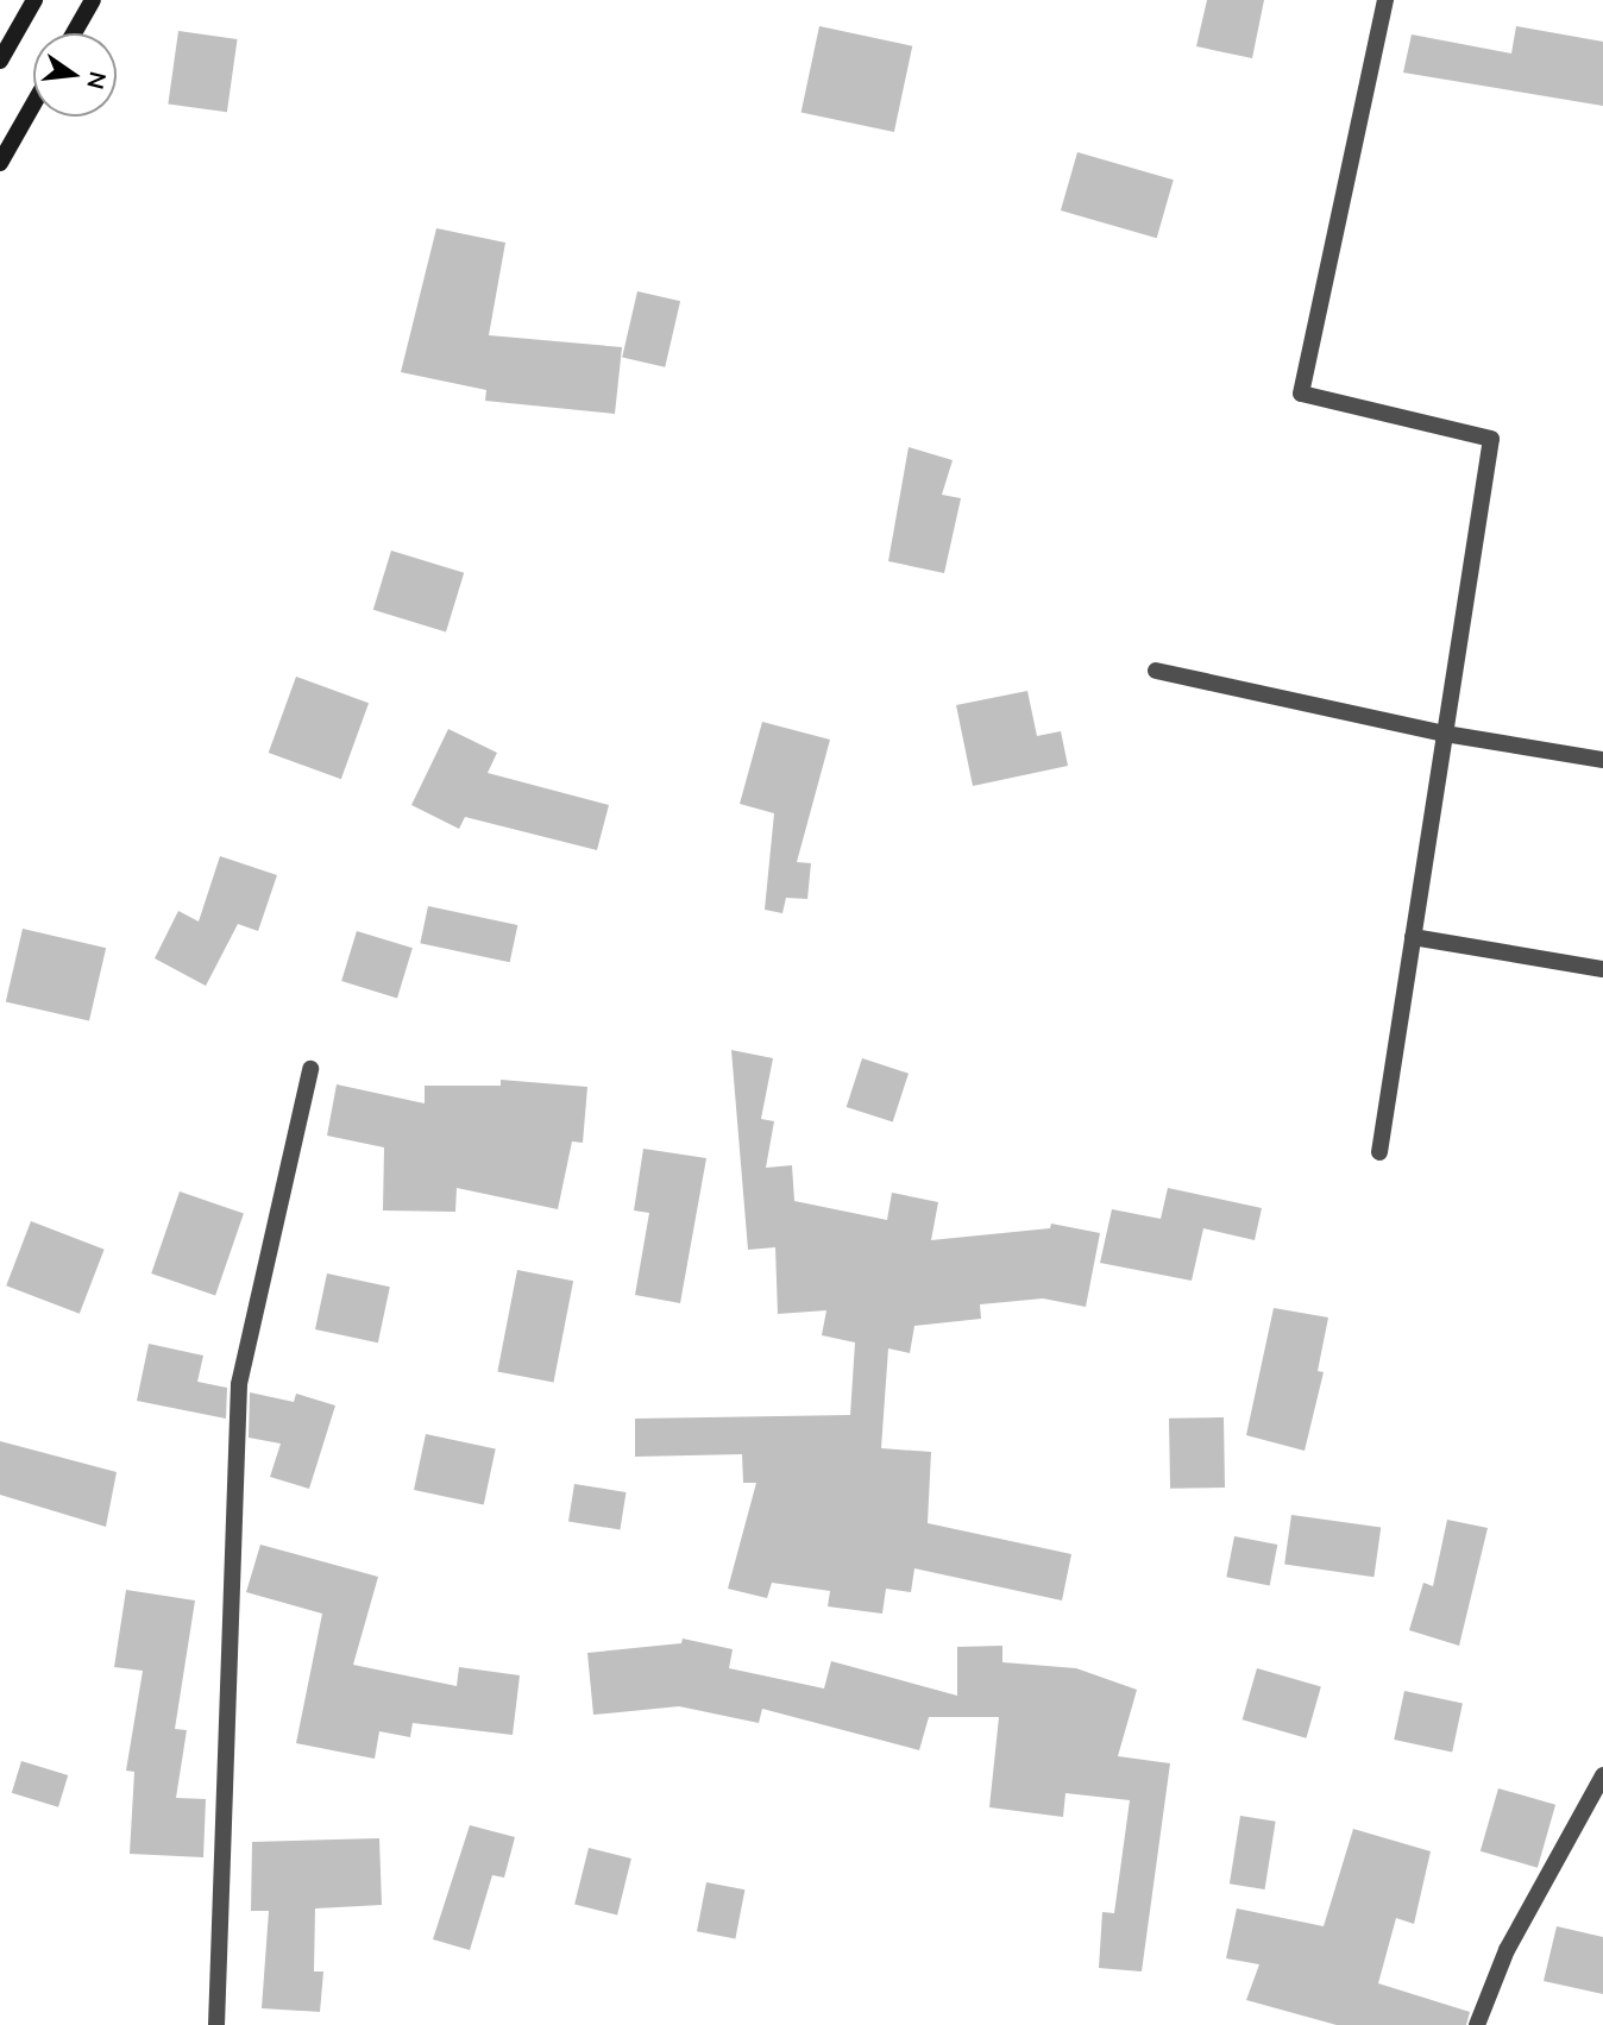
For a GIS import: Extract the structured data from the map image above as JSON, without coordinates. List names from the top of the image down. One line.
{"north":"right"}
